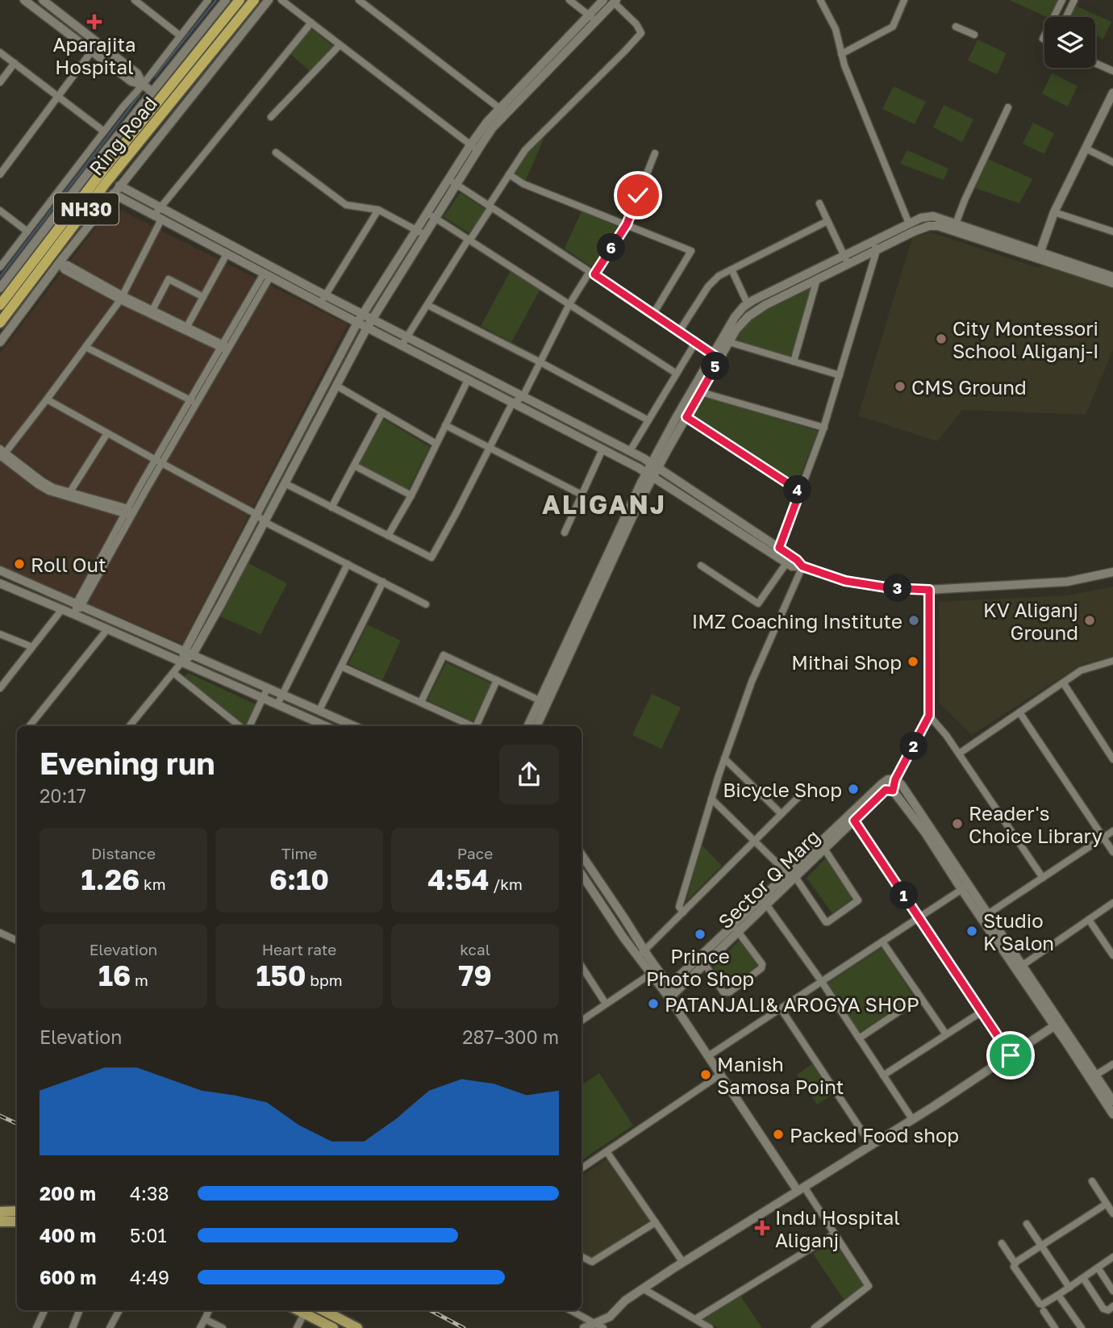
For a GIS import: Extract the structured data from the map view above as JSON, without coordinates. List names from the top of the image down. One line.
{"streets":{"highway":["Ring Road","NH30"],"street":["Sector Q Marg"]},"districts":["ALIGANJ"],"places":{"health":["Aparajita Hospital","Indu Hospital Aliganj"],"other":["City Montessori School Aliganj-I","CMS Ground","Roll Out","IMZ Coaching Institute","KV Aliganj Ground","Mithai Shop","Bicycle Shop","Reader's Choice Library","Studio K Salon","Prince Photo Shop","PATANJALI& AROGYA SHOP","Manish Samosa Point","Packed Food shop"]},"page":{"pins":["6","5","4","3","2","1"],"heading":["Evening run","20:17"],"stats":[["Distance","1.26 km"],["Time","6:10"],["Pace","4:54 /km"],["Elevation","16 m"],["Heart rate","150 bpm"],["kcal","79"]],"chart":["Elevation","287–300 m"],"list":[{"name":"200 m","note":"4:38"},{"name":"400 m","note":"5:01"},{"name":"600 m","note":"4:49"}]}}
